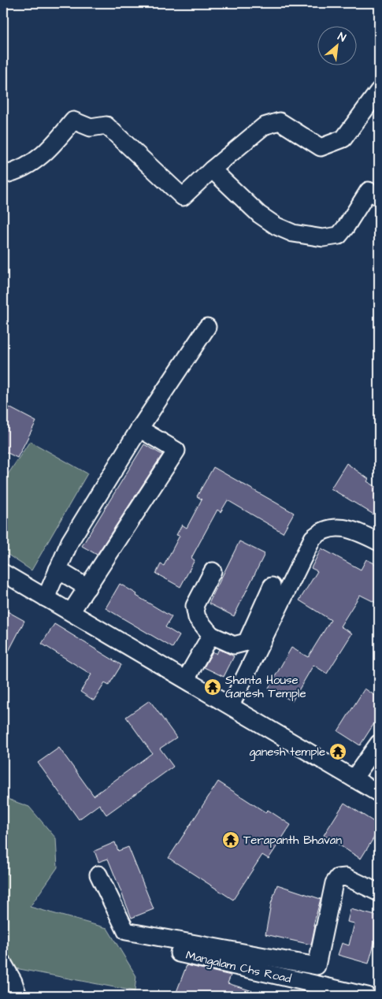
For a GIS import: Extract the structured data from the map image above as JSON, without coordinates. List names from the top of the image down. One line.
{"streets":{"street":["Mangalam Chs Road"]},"places":{"temple":["Shanta House Ganesh Temple","ganesh temple","Terapanth Bhavan"]},"north":"top right"}
